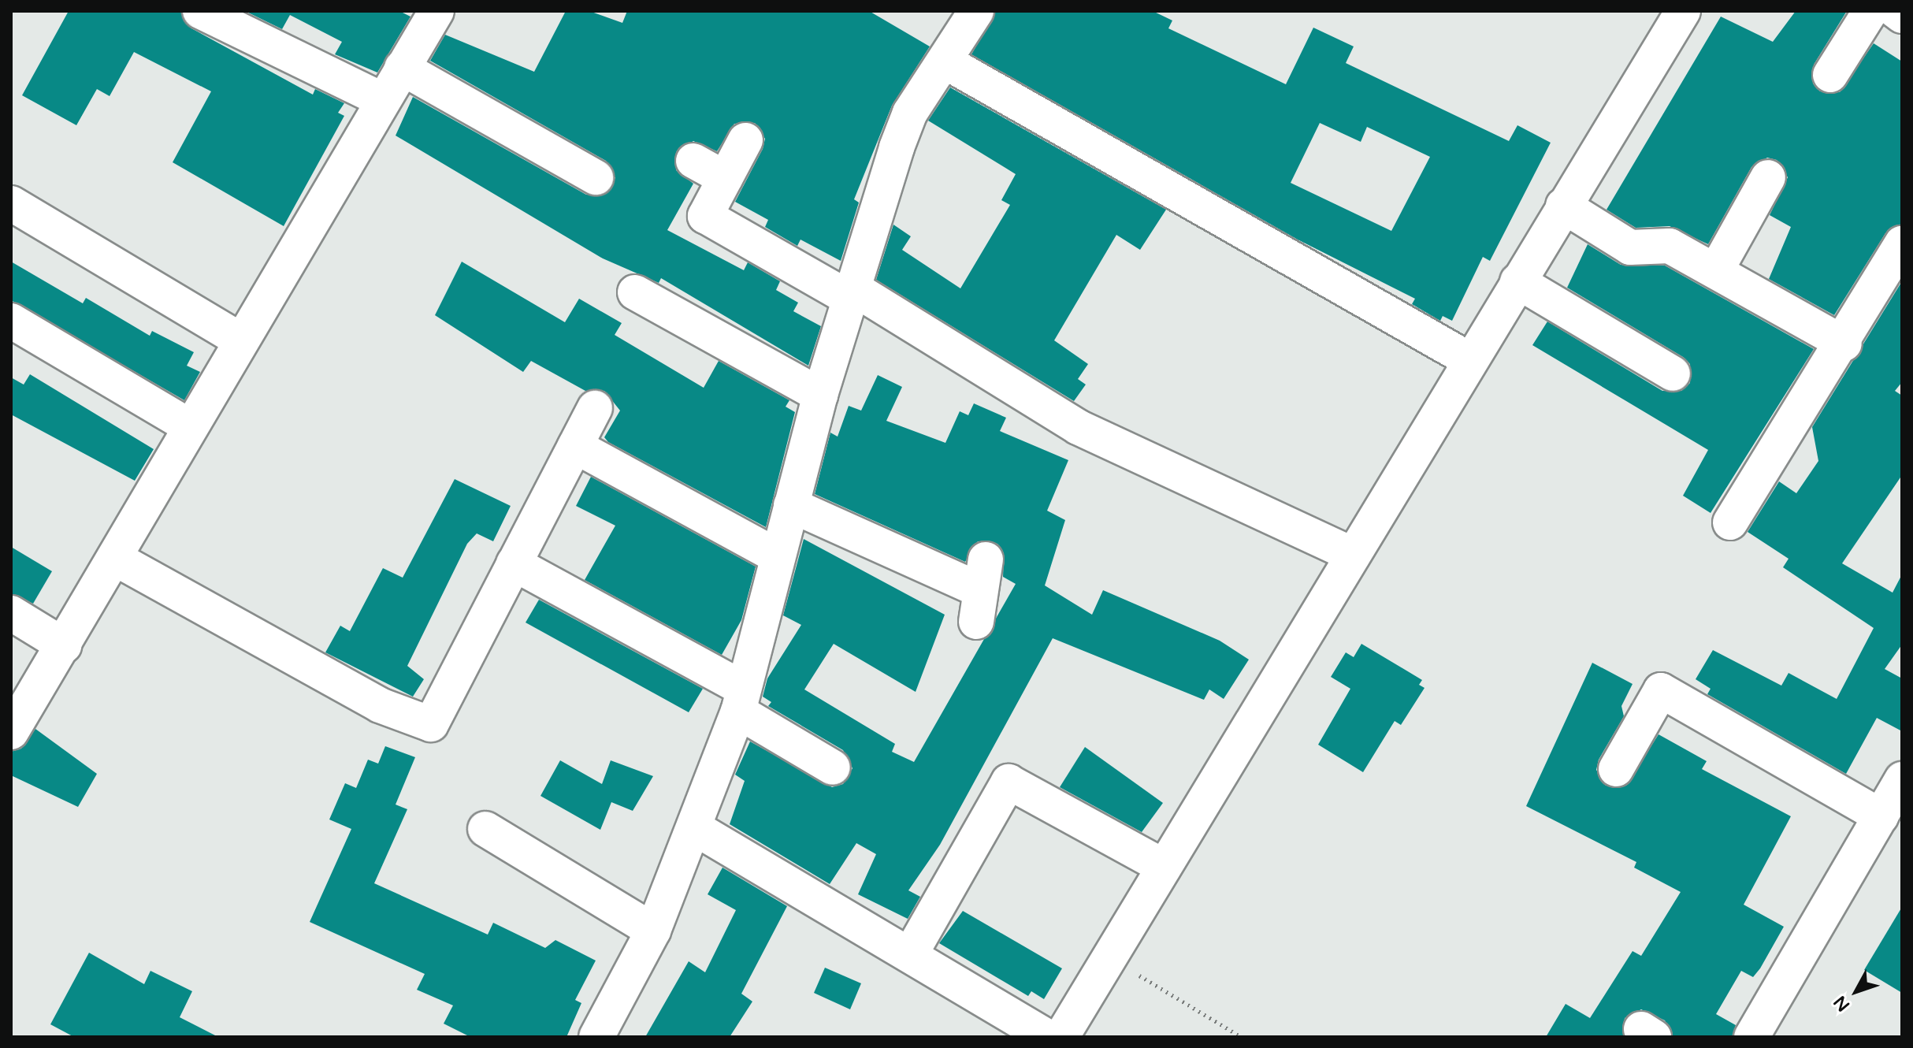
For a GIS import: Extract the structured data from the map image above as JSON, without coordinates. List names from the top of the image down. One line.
{"north":"bottom left"}
